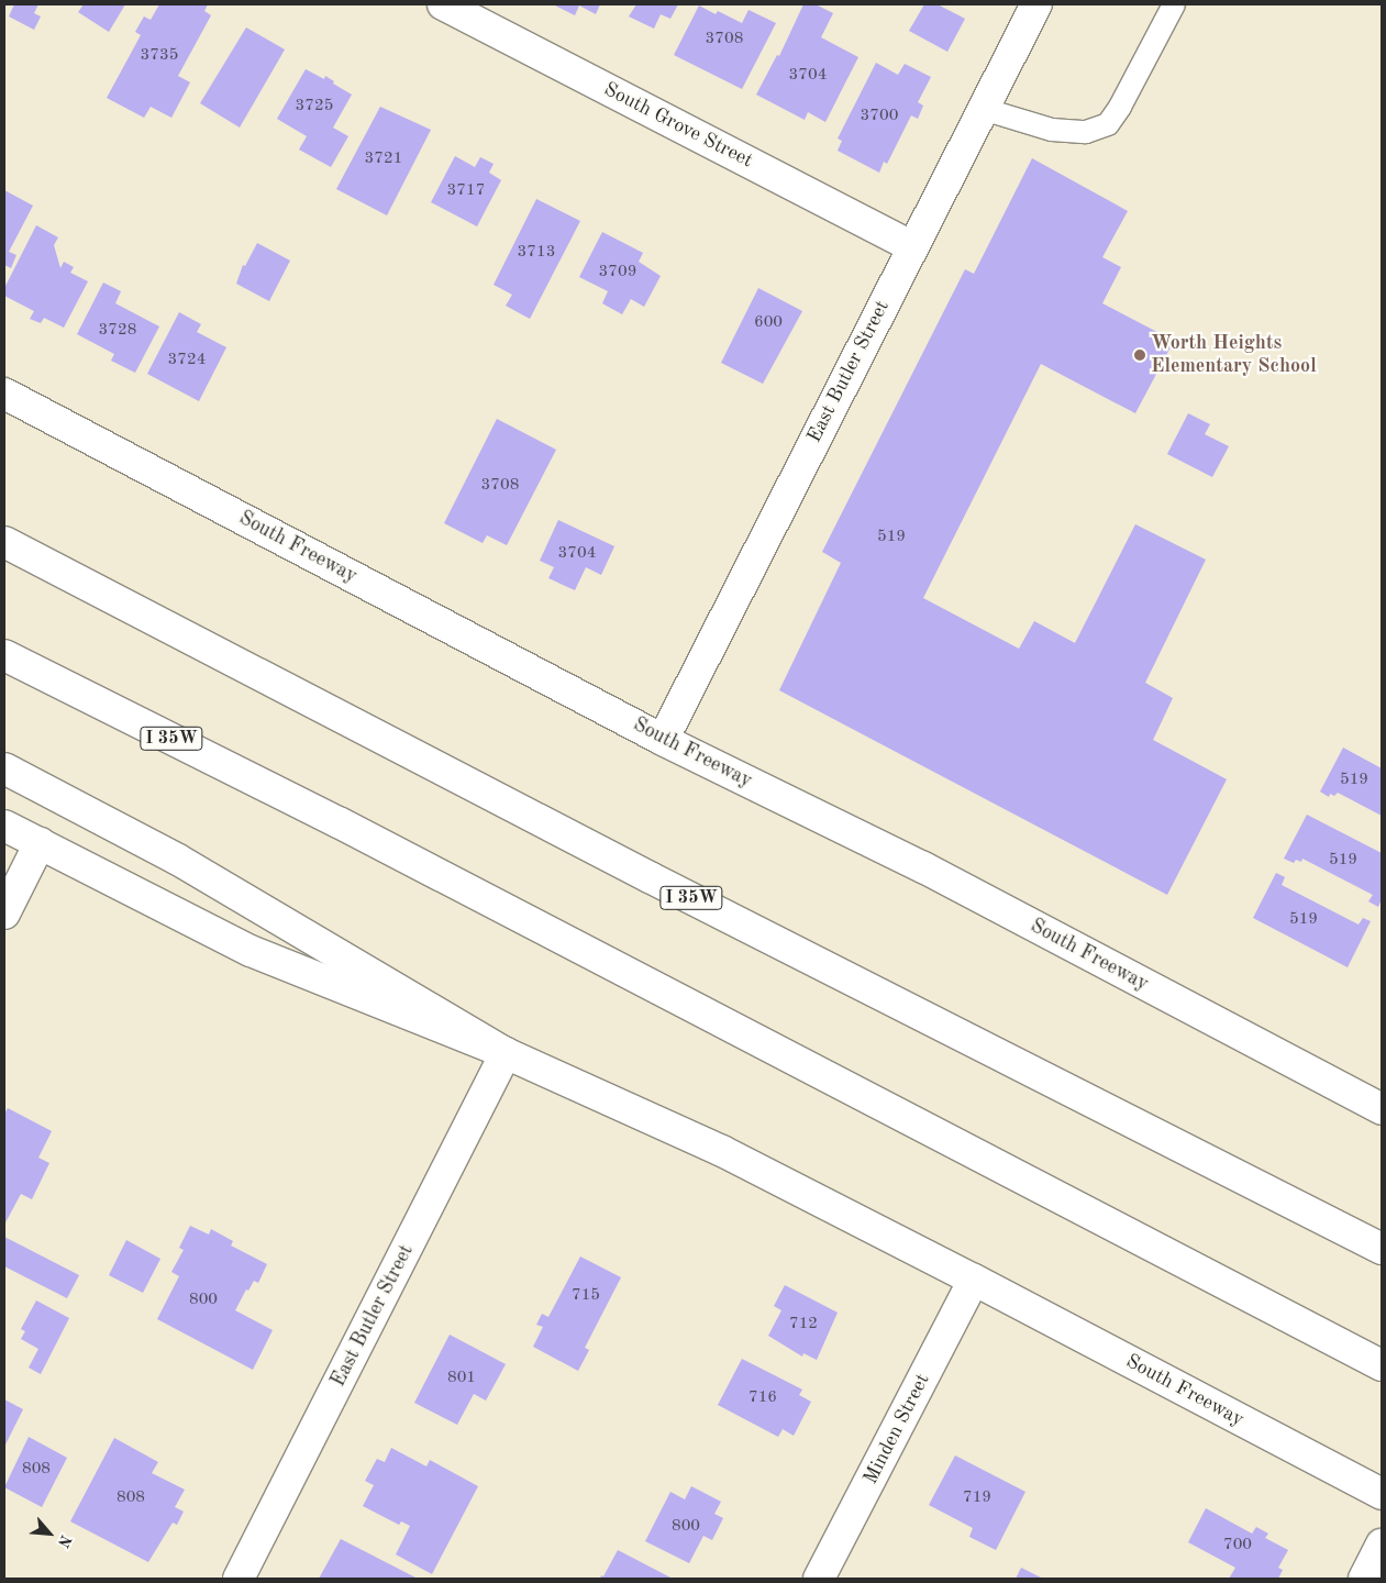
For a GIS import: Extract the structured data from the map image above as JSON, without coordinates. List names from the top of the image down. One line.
{"streets":{"main road":["South Grove Street","East Butler Street","South Freeway","I 35W","Minden Street"]},"crossings":[["South Grove Street","East Butler Street"],["East Butler Street","South Freeway"],["South Freeway","Minden Street"]],"places":["Worth Heights Elementary School"],"house_numbers":["3708","3735","3704","3725","3700","3721","3717","3713","3709","600","3728","3724","3708","519","3704","519","519","519","715","800","712","801","716","808","808","719","800","700"],"north":"bottom right"}
